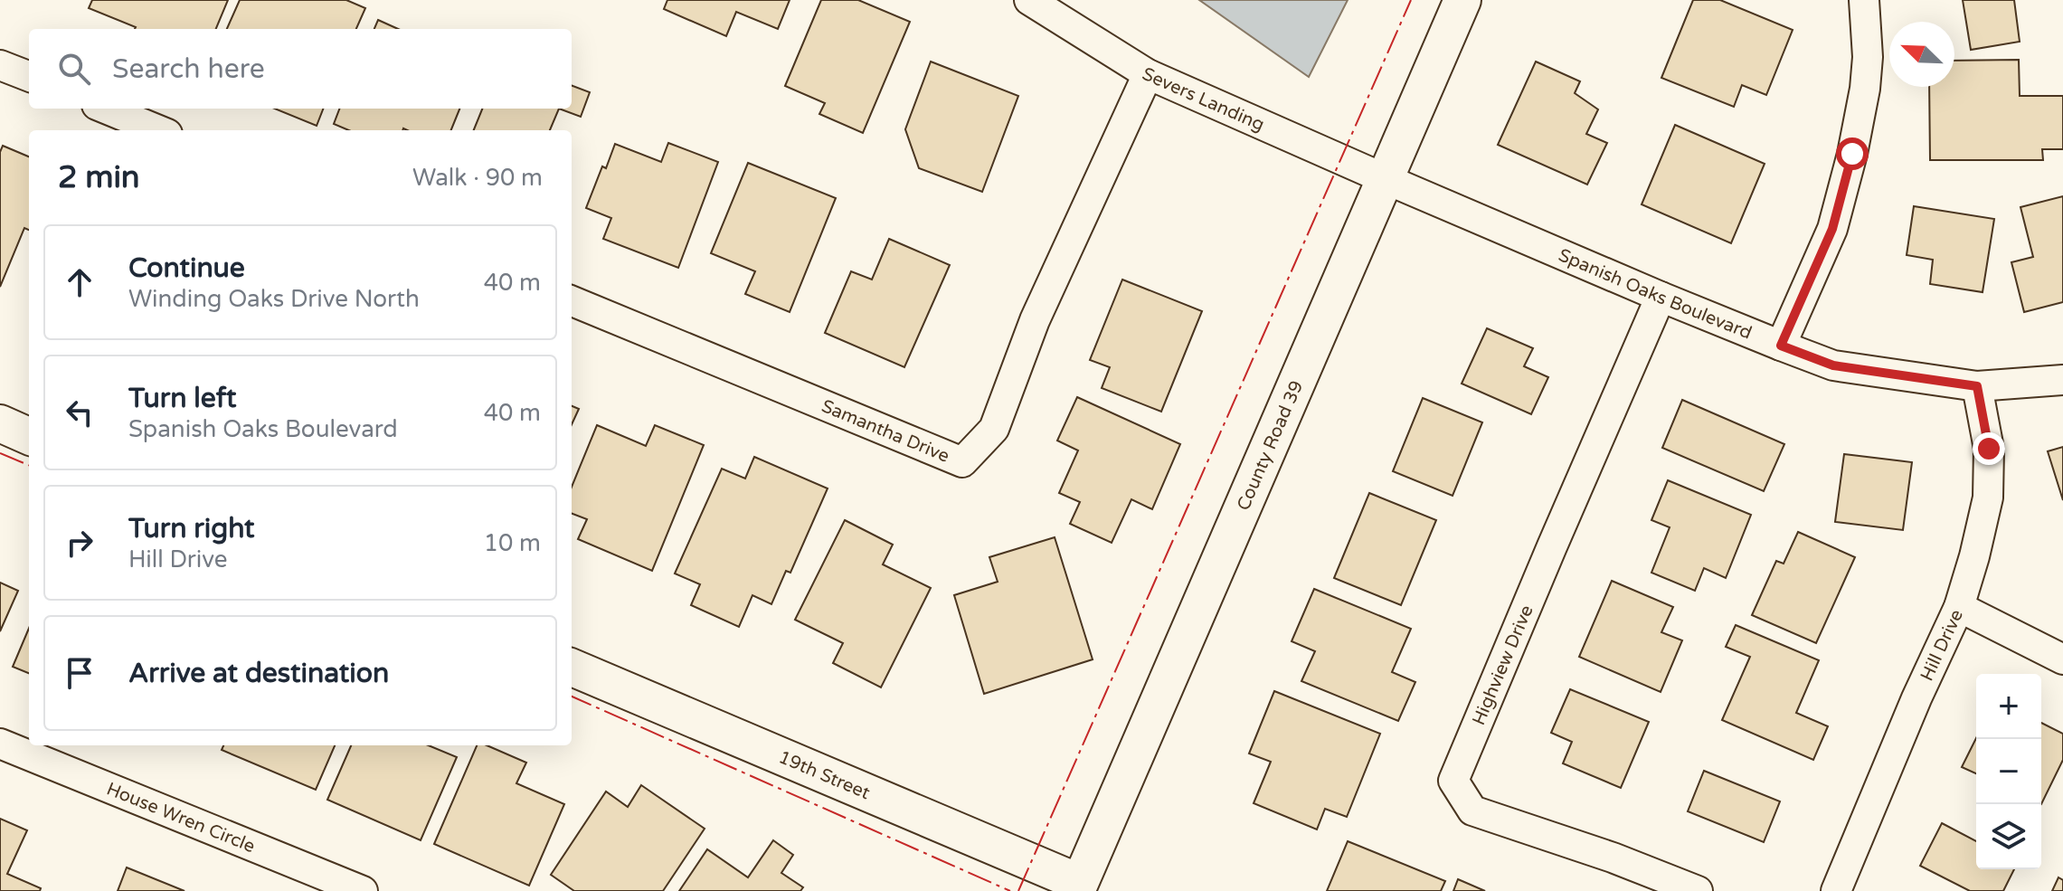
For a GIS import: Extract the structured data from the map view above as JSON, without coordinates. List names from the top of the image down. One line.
{"streets":{"street":["Severs Landing","Spanish Oaks Boulevard","Samantha Drive","County Road 39","Hill Drive","Highview Drive","19th Street","House Wren Circle"]},"crossings":[["Severs Landing","Spanish Oaks Boulevard"],["Severs Landing","Samantha Drive"],["Severs Landing","County Road 39"],["Spanish Oaks Boulevard","County Road 39"],["Spanish Oaks Boulevard","Hill Drive"],["Spanish Oaks Boulevard","Highview Drive"],["County Road 39","19th Street"]],"north":"top left","page":{"search":"Search here","heading":["2 min","Walk · 90 m"],"list":[["Continue","Winding Oaks Drive North","40 m"],["Turn left","Spanish Oaks Boulevard","40 m"],["Turn right","Hill Drive","10 m"],"Arrive at destination"],"map_buttons":["+","−"]}}
